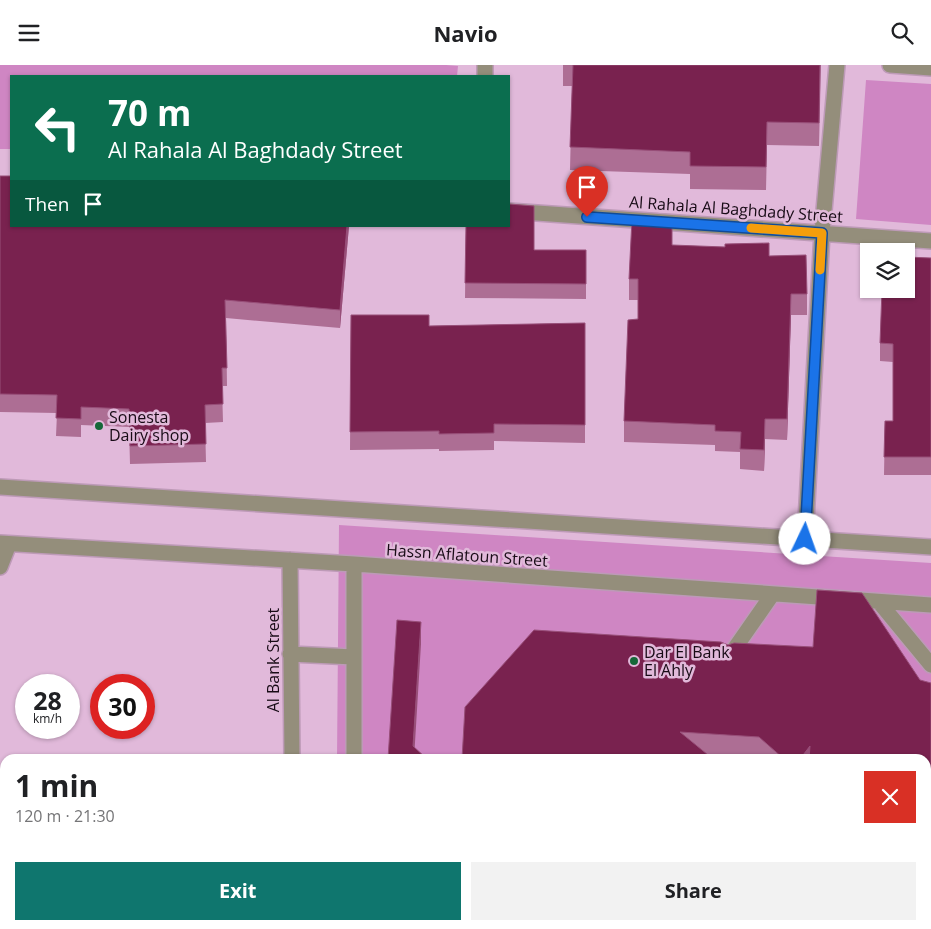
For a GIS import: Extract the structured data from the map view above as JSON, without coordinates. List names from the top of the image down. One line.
{"streets":{"street":["Al Rahala Al Baghdady Street","Hassn Aflatoun Street","Al Bank Street"]},"crossings":[["Hassn Aflatoun Street","Al Bank Street"]],"places":["Sonesta Dairy shop","Dar El Bank El Ahly"],"page":{"header":"Navio","turn":["70 m","Al Rahala Al Baghdady Street"],"then":"Then","speed":"28 km/h","limit":"30","heading":["1 min","120 m · 21:30"],"buttons":["Exit","Share"]}}
